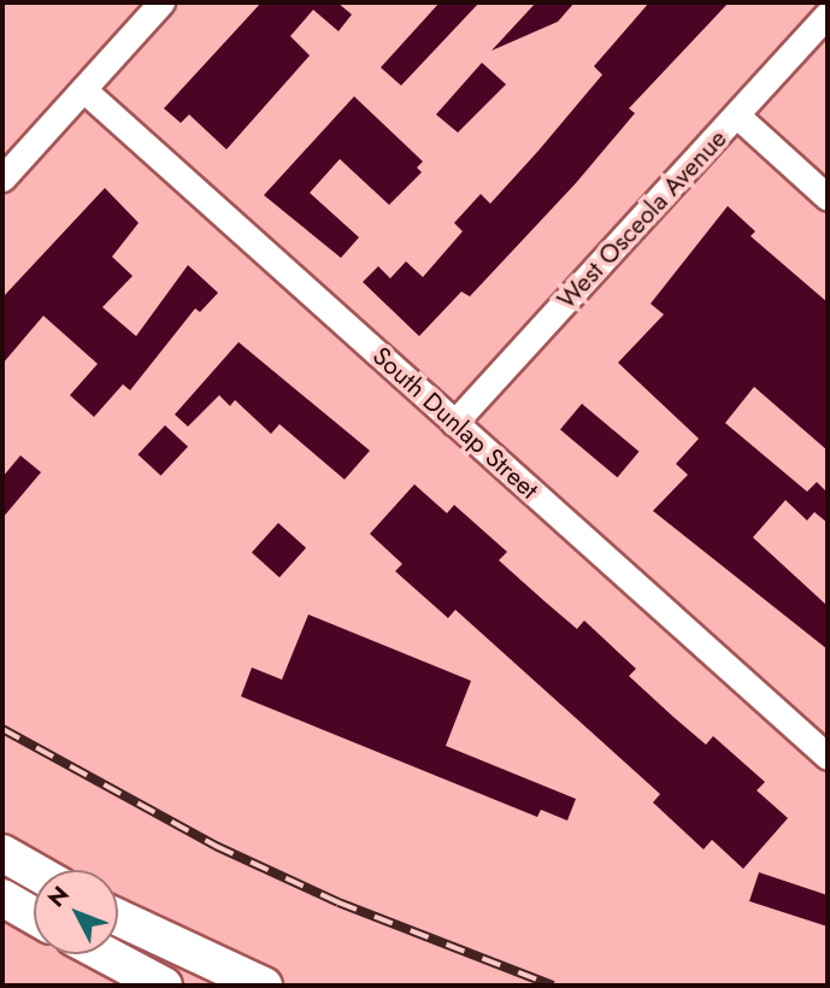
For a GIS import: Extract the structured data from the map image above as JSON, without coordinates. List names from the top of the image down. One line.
{"streets":{"street":["West Osceola Avenue","South Dunlap Street"]},"crossings":[["West Osceola Avenue","South Dunlap Street"]],"north":"top left"}
